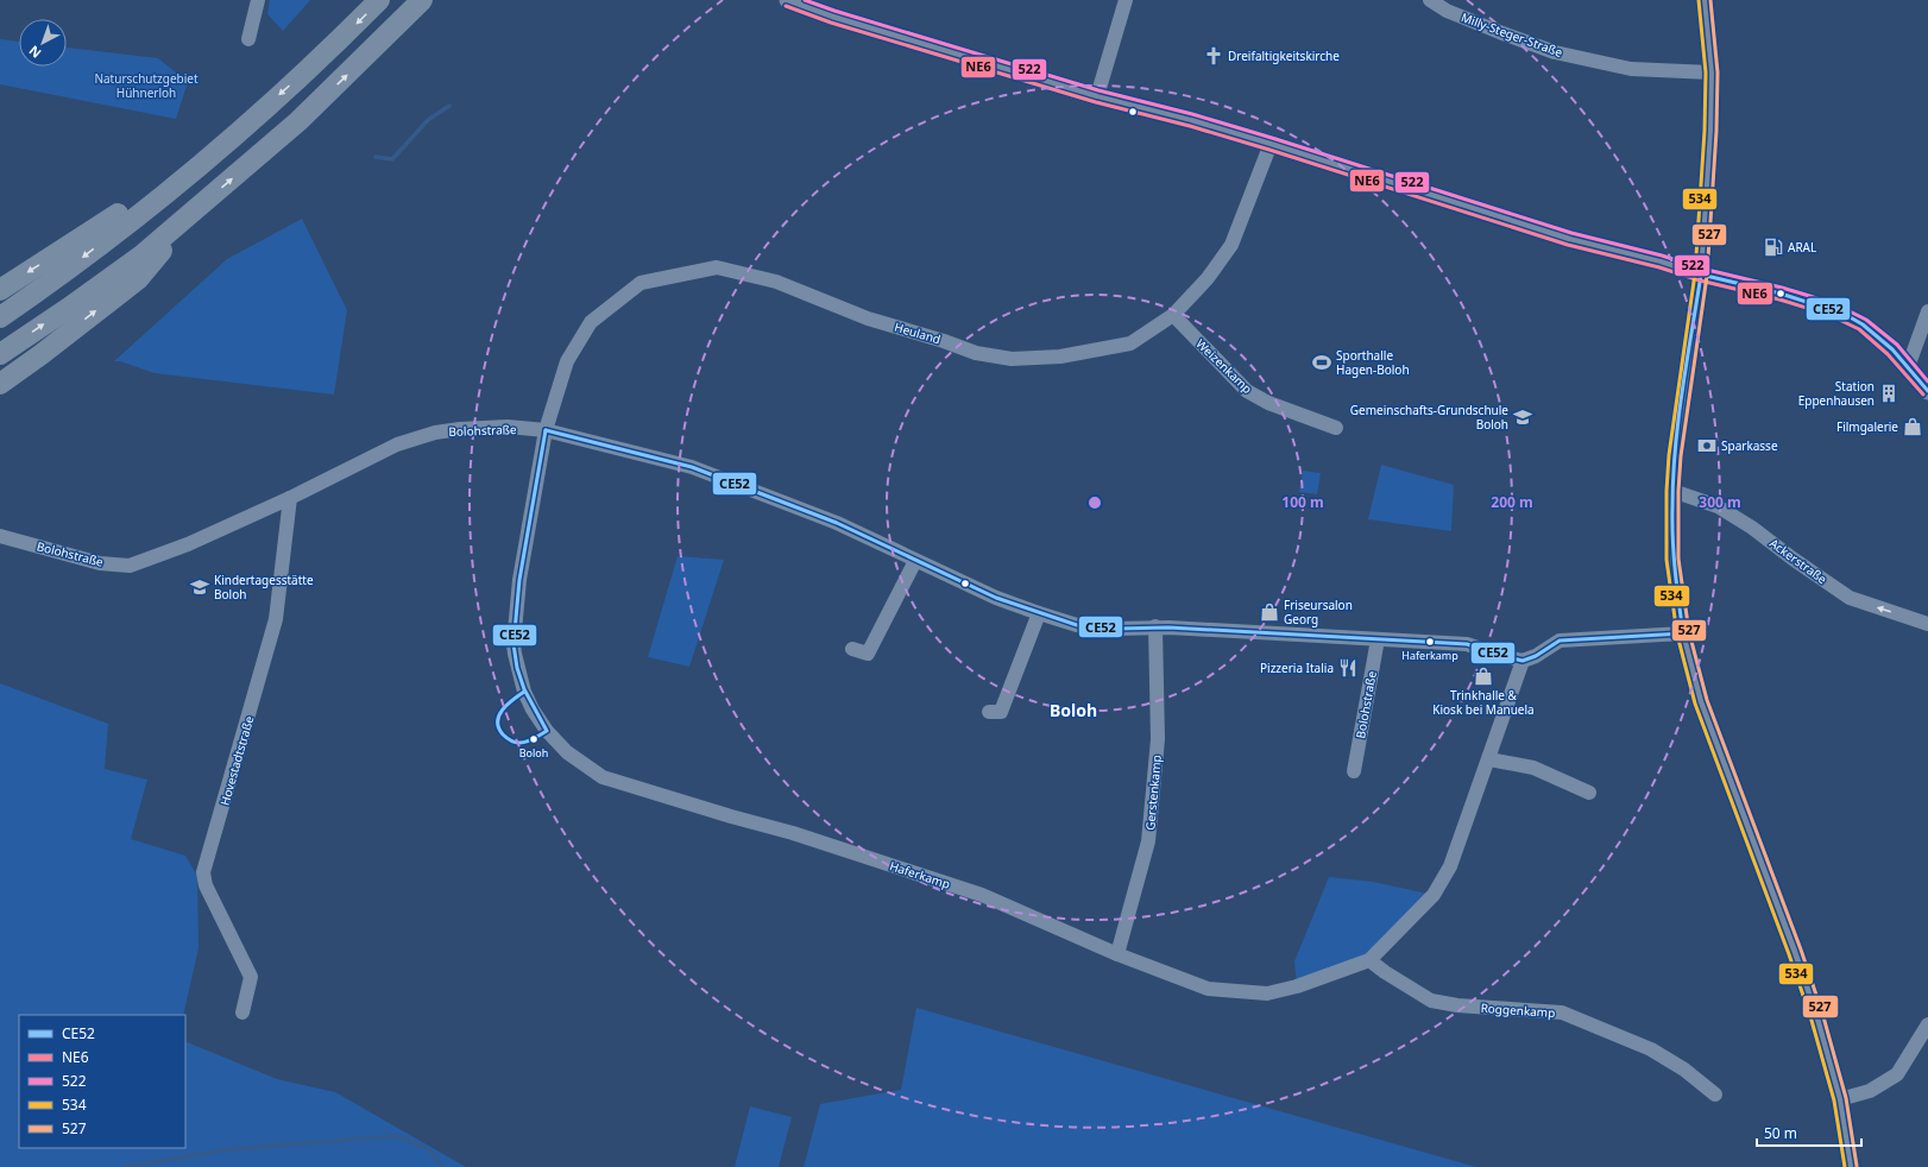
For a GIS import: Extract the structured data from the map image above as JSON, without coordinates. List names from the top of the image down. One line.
{"streets":{"street":["Milly-Steger-Straße","Heuland","Weizenkamp","Bolohstraße","Ackerstraße","Hovestadtstraße","Gerstenkamp","Haferkamp","Roggenkamp"]},"crossings":[["Heuland","Weizenkamp"],["Heuland","Bolohstraße"],["Heuland","Haferkamp"],["Bolohstraße","Hovestadtstraße"],["Bolohstraße","Gerstenkamp"],["Bolohstraße","Haferkamp"],["Gerstenkamp","Haferkamp"],["Haferkamp","Roggenkamp"]],"one_way":["Ackerstraße"],"districts":["Boloh"],"parks":["Naturschutzgebiet Hühnerloh"],"places":{"church":["Dreifaltigkeitskirche"],"fuel station":["ARAL"],"sports":["Sporthalle Hagen-Boloh"],"building":["Station Eppenhausen"],"school or university":["Gemeinschafts-Grundschule Boloh","Kindertagesstätte Boloh"],"shop":["Filmgalerie","Friseursalon Georg","Trinkhalle & Kiosk bei Manuela"],"bank":["Sparkasse"],"other":["Haferkamp","Boloh"],"restaurant":["Pizzeria Italia"]},"lines":["transit line 522","transit line 534","transit line 527","transit line NE6","transit line CE52"],"legend":["CE52","NE6","522","534","527"],"scale_bar":"50 m","north":"bottom left","rings":["100 m","200 m","300 m"]}
